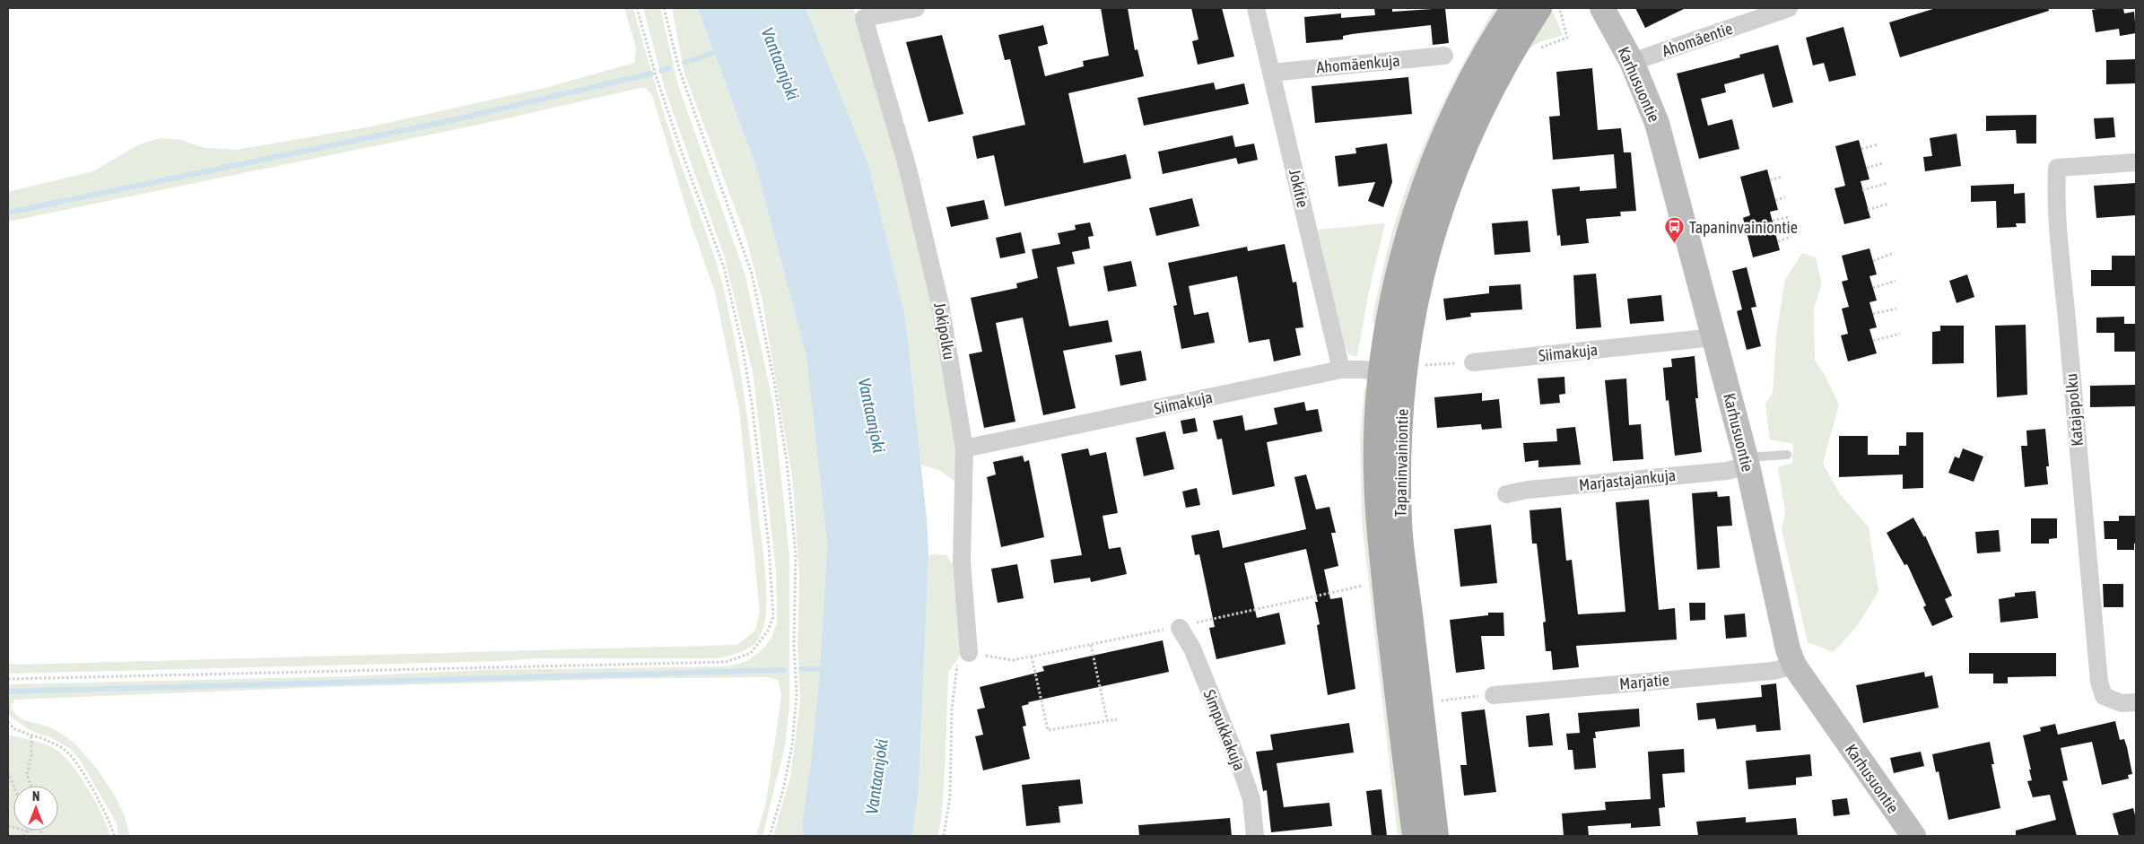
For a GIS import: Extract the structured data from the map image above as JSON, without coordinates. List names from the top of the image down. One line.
{"streets":{"main road":["Tapaninvainiontie"],"street":["Ahomäentie","Ahomäenkuja","Karhusuontie","Jokitie","Jokipolku","Siimakuja","Katajapolku","Marjastajankuja","Marjatie","Simpukkakuja"]},"crossings":[["Ahomäentie","Karhusuontie"],["Ahomäenkuja","Jokitie"],["Karhusuontie","Siimakuja"],["Karhusuontie","Marjastajankuja"],["Karhusuontie","Marjatie"],["Jokitie","Siimakuja"],["Jokipolku","Siimakuja"],["Siimakuja","Tapaninvainiontie"]],"water":["Vantaanjoki"],"places":{"bus stop":["Tapaninvainiontie"]},"north":"top"}
